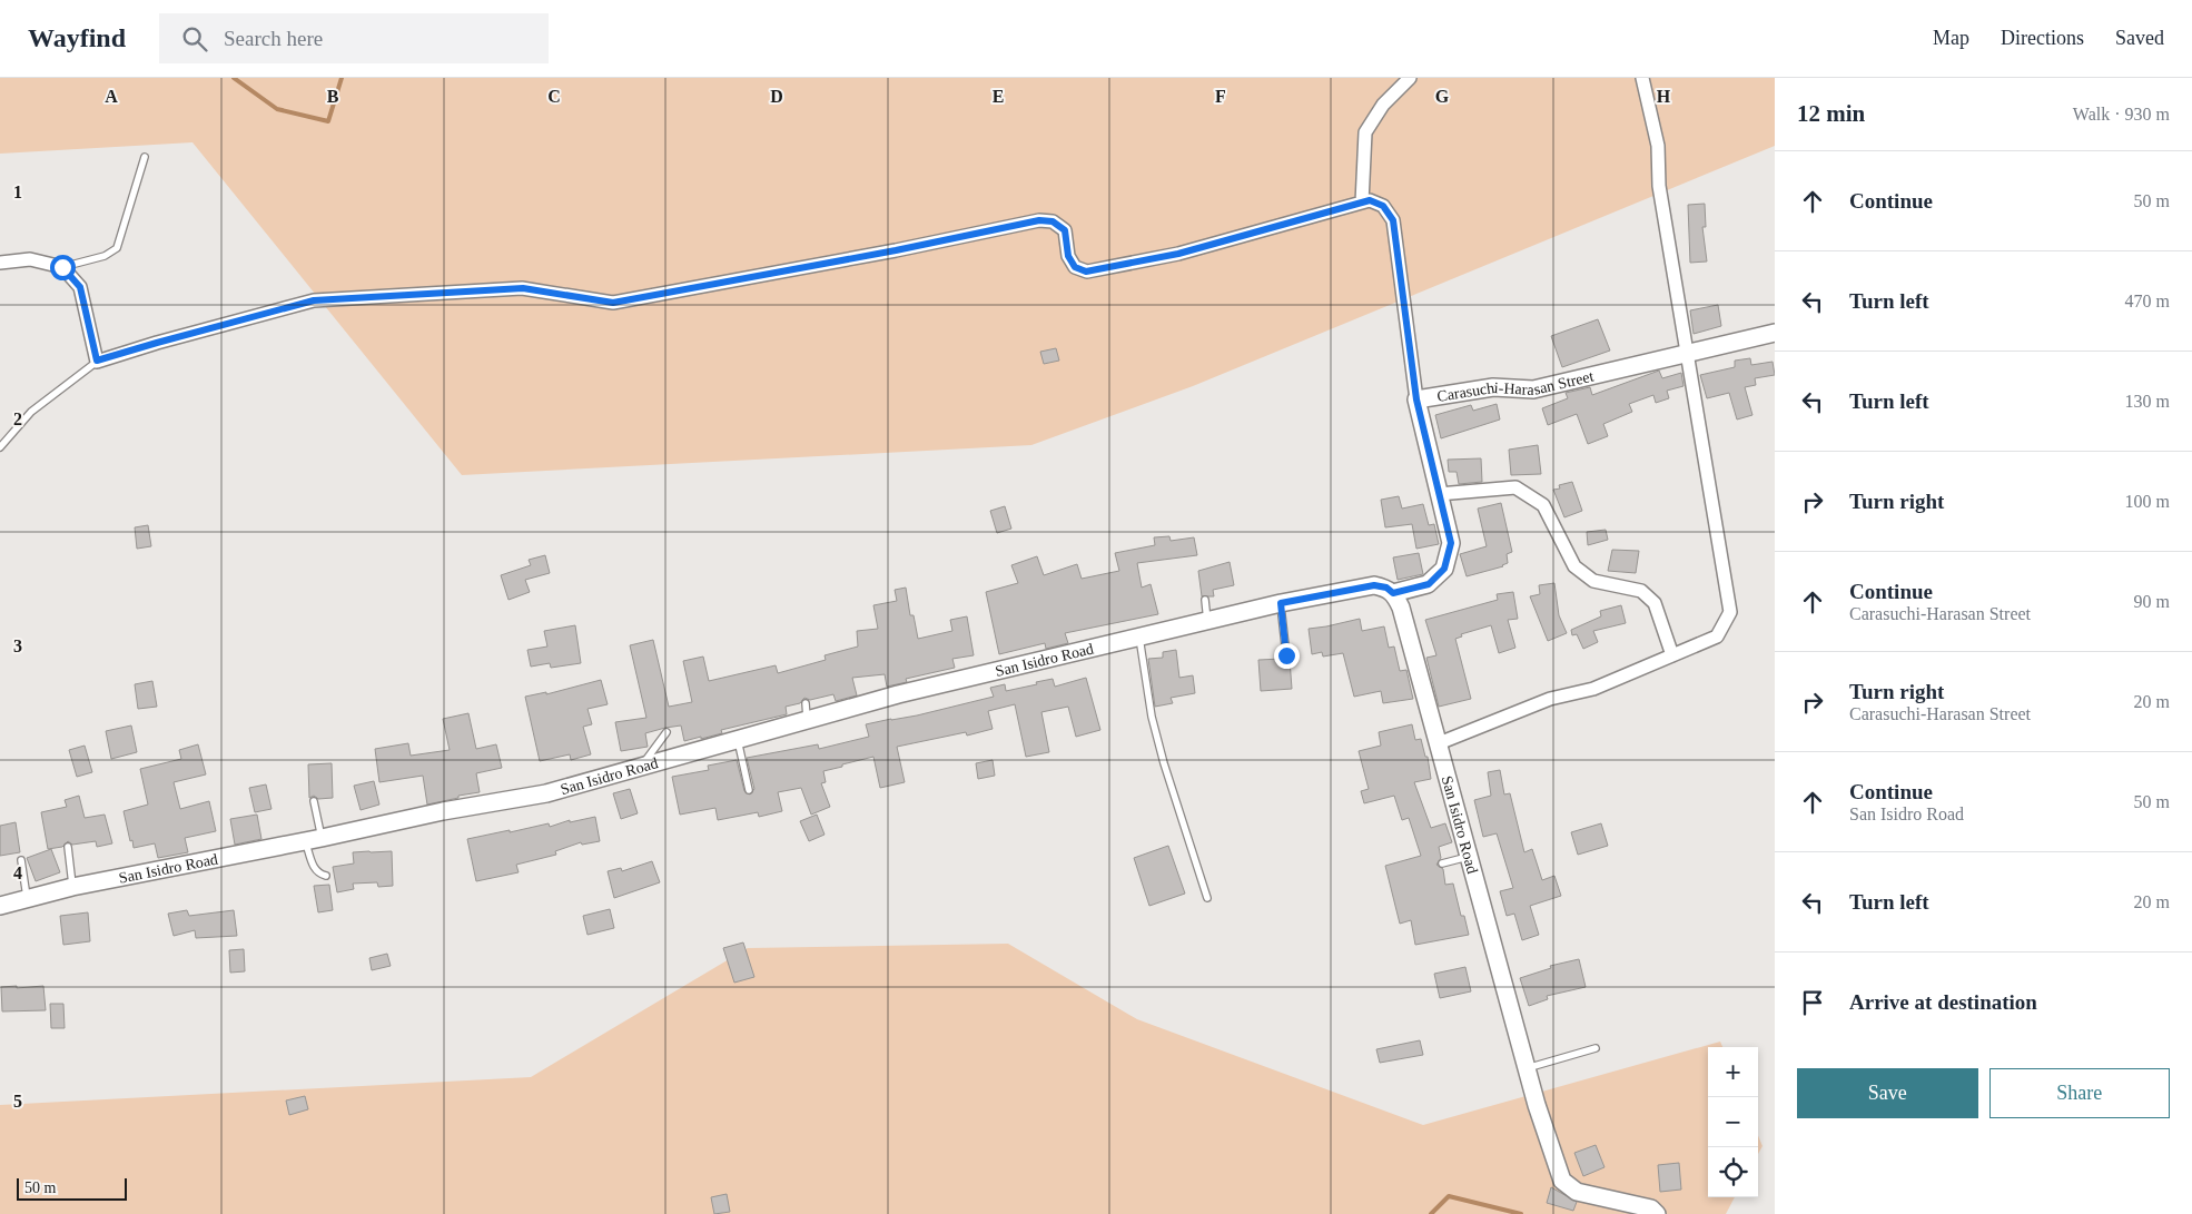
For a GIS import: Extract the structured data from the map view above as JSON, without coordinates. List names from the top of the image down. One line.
{"streets":{"street":["Carasuchi-Harasan Street","San Isidro Road"]},"crossings":[["Carasuchi-Harasan Street","San Isidro Road"]],"scale_bar":"50 m","page":{"header":"Wayfind","search":"Search here","nav":["Map","Directions","Saved"],"heading":["12 min","Walk · 930 m"],"list":[["Continue","50 m"],["Turn left","470 m"],["Turn left","130 m"],["Turn right","100 m"],["Continue","Carasuchi-Harasan Street","90 m"],["Turn right","Carasuchi-Harasan Street","20 m"],["Continue","San Isidro Road","50 m"],["Turn left","20 m"],"Arrive at destination"],"map_buttons":["+","−"],"buttons":["Save","Share"],"scale":"50 m"},"grid":{"columns":["A","B","C","D","E","F","G","H"],"rows":["1","2","3","4","5"]}}
